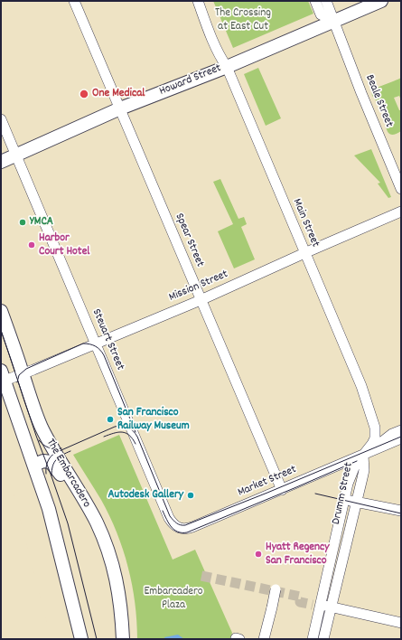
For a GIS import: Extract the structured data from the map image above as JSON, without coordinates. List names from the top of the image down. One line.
{"streets":{"main road":["Howard Street","The Embarcadero"],"street":["Beale Street","Main Street","Spear Street","Mission Street","Steuart Street","Market Street","Drumm Street"]},"crossings":[["Howard Street","Beale Street"],["Howard Street","Main Street"],["Howard Street","Spear Street"],["Howard Street","Steuart Street"],["Main Street","Mission Street"],["Main Street","Market Street"],["Main Street","Drumm Street"],["Spear Street","Mission Street"],["Spear Street","Market Street"],["Mission Street","Steuart Street"],["Mission Street","The Embarcadero"],["Steuart Street","Market Street"],["Market Street","Drumm Street"]],"parks":["The Crossing at East Cut","Embarcadero Plaza"],"places":["One Medical","YMCA","Harbor Court Hotel","San Francisco Railway Museum","Autodesk Gallery","Hyatt Regency San Francisco"]}
